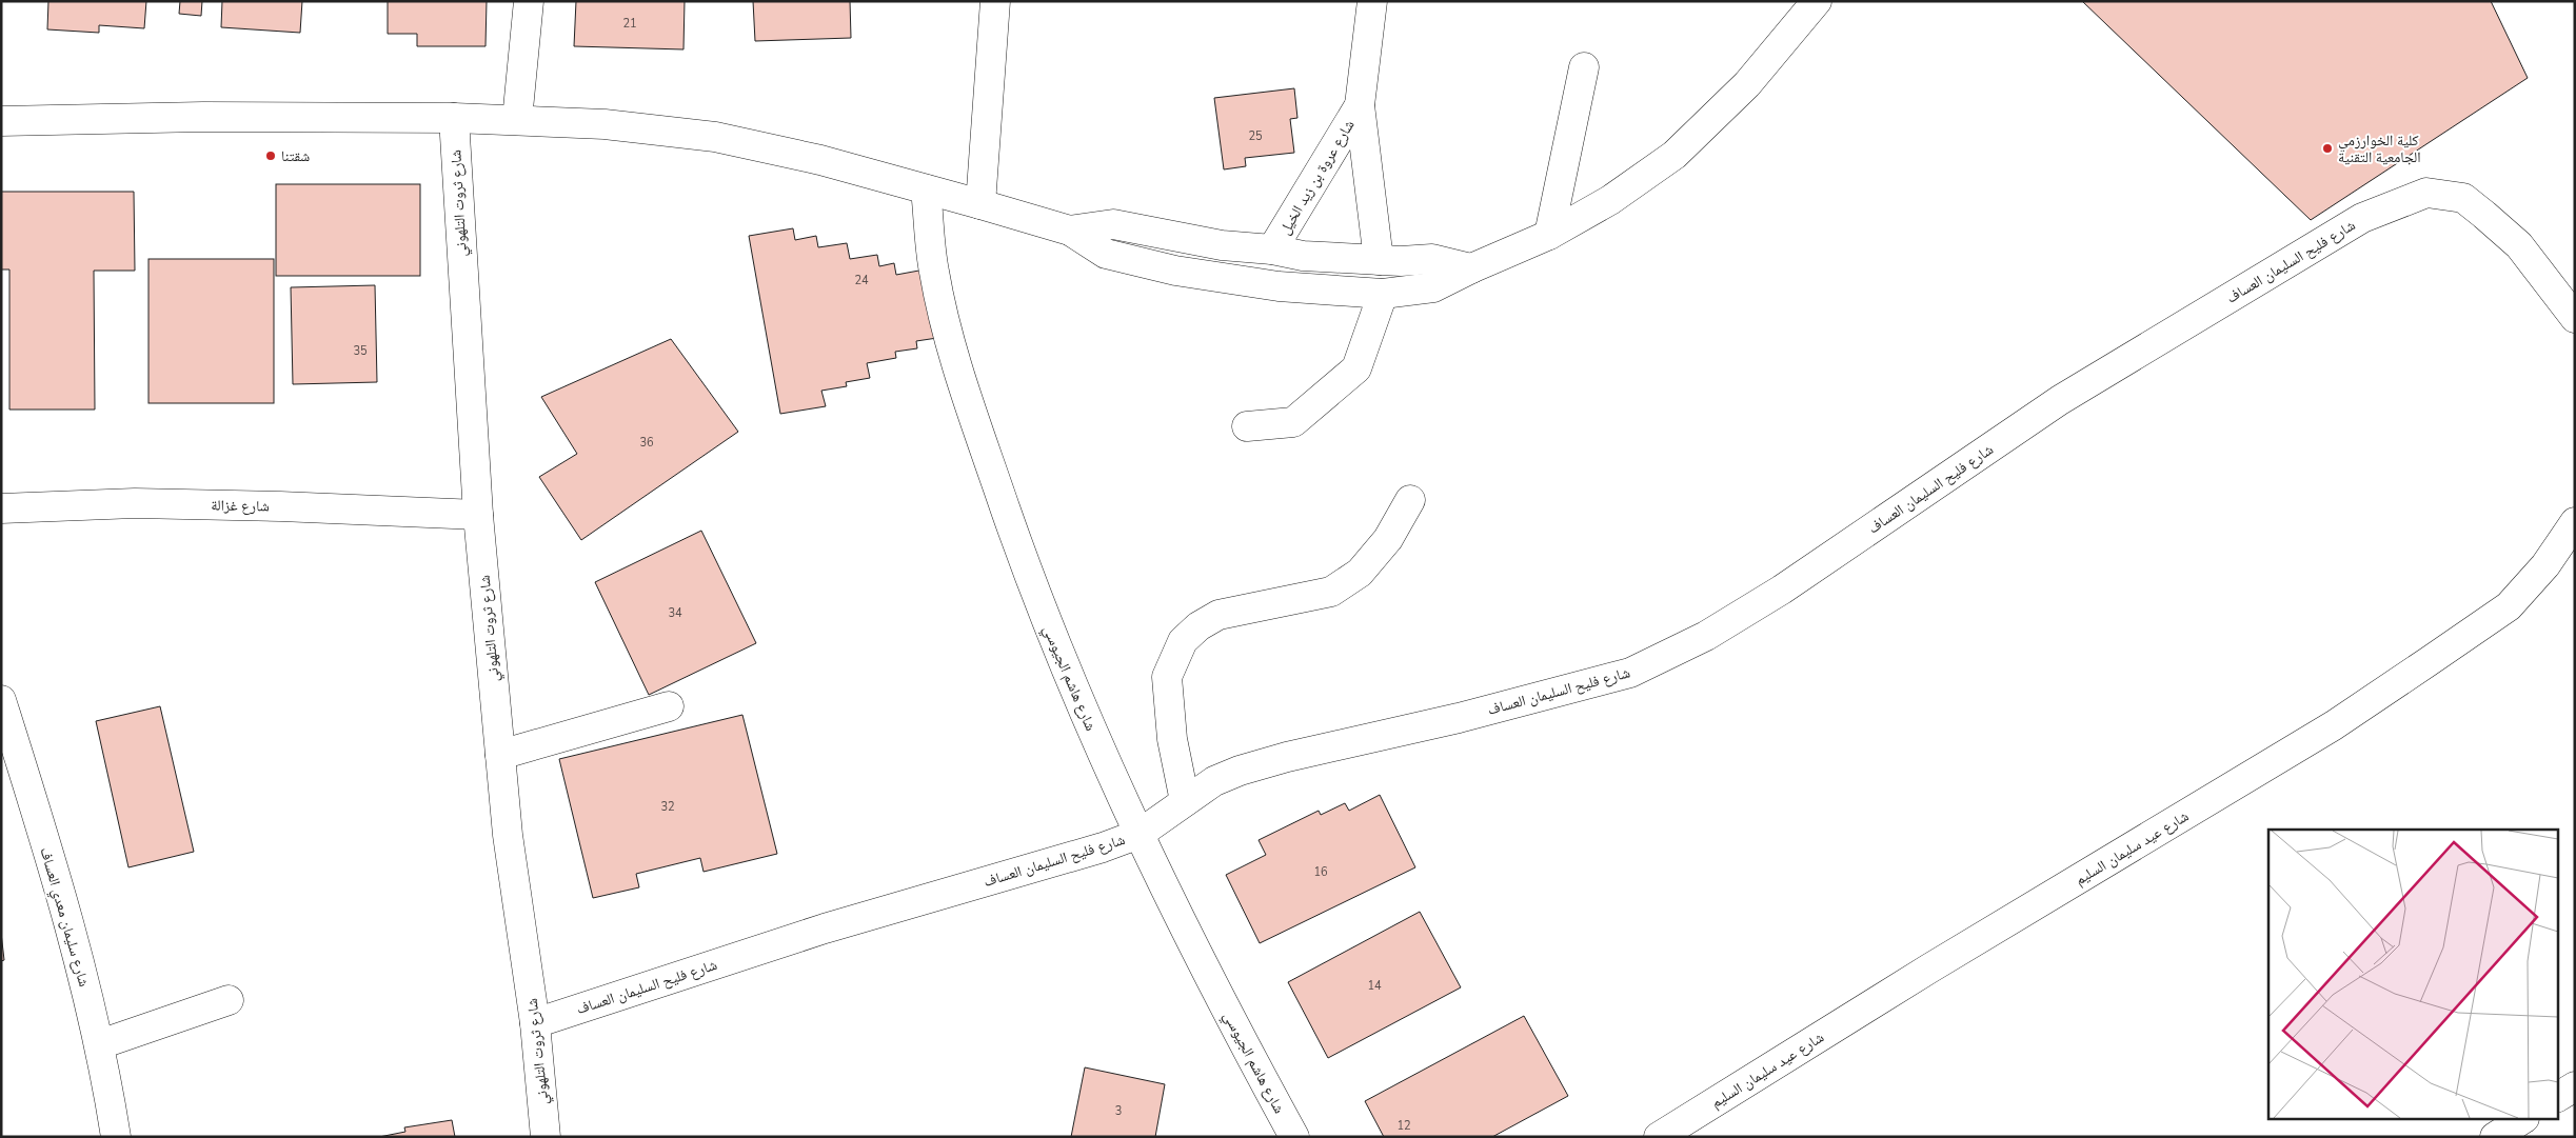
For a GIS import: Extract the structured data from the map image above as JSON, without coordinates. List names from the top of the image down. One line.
{"streets":{"street":["شارع عروة بن زيد الخيل","شارع ثروت التلهوني","شارع فليح السليمان العساف","شارع غزالة","شارع هاشم الجيوسي","شارع عيد سليمان السليم","شارع سليمان معدي العساف"]},"crossings":[["شارع ثروت التلهوني","شارع فليح السليمان العساف"],["شارع ثروت التلهوني","شارع غزالة"],["شارع فليح السليمان العساف","شارع هاشم الجيوسي"]],"places":["كلية الخوارزمي الجامعية التقنية","شقتنا"],"house_numbers":["21","25","24","35","36","34","32","16","14","3","12"]}
